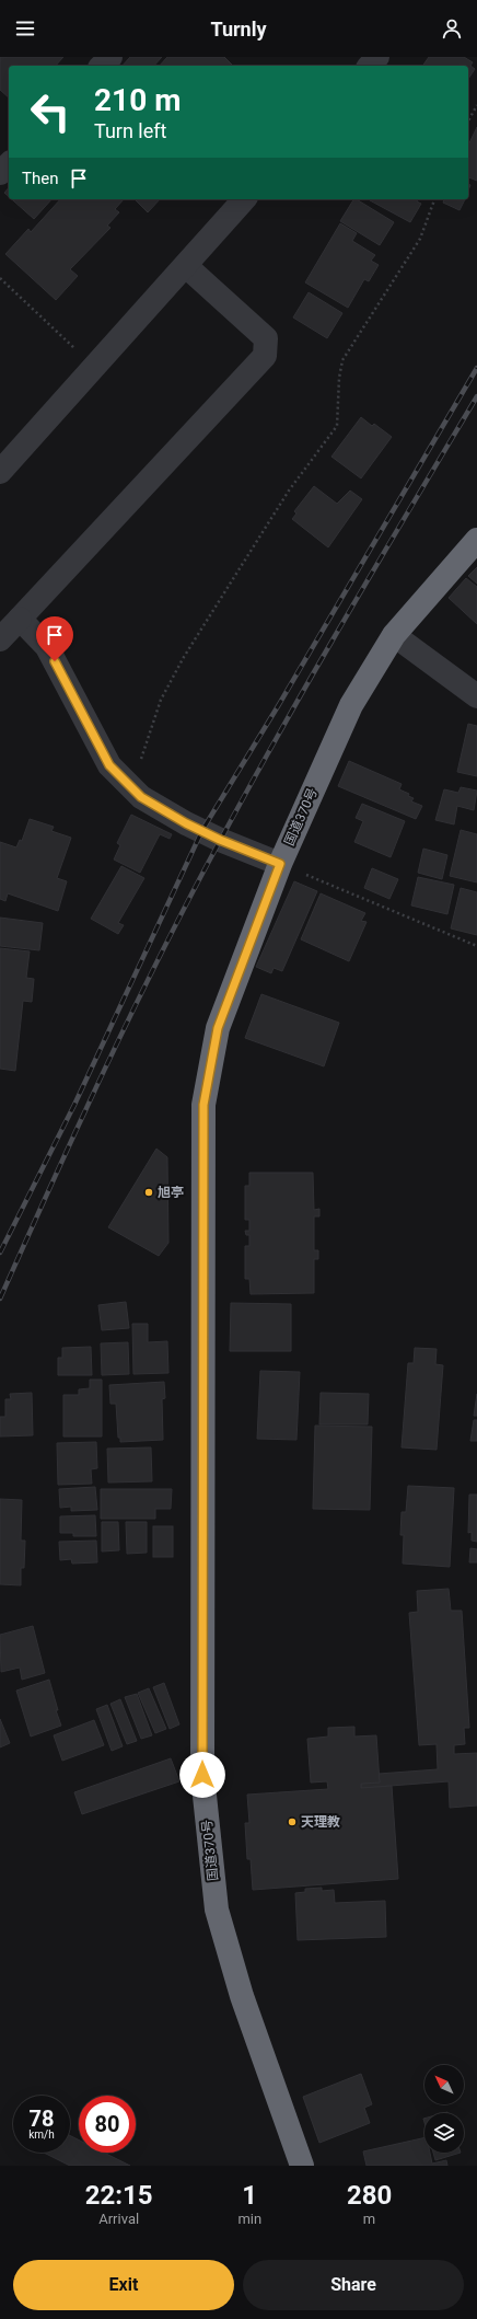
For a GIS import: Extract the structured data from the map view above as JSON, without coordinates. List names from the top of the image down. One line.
{"streets":{"highway":["国道370号"]},"places":["旭亭","天理教"],"north":"top left","page":{"header":"Turnly","turn":["210 m","Turn left"],"then":"Then","speed":"78 km/h","limit":"80","eta":["22:15","Arrival","1","min","280","m"],"buttons":["Exit","Share"]}}
